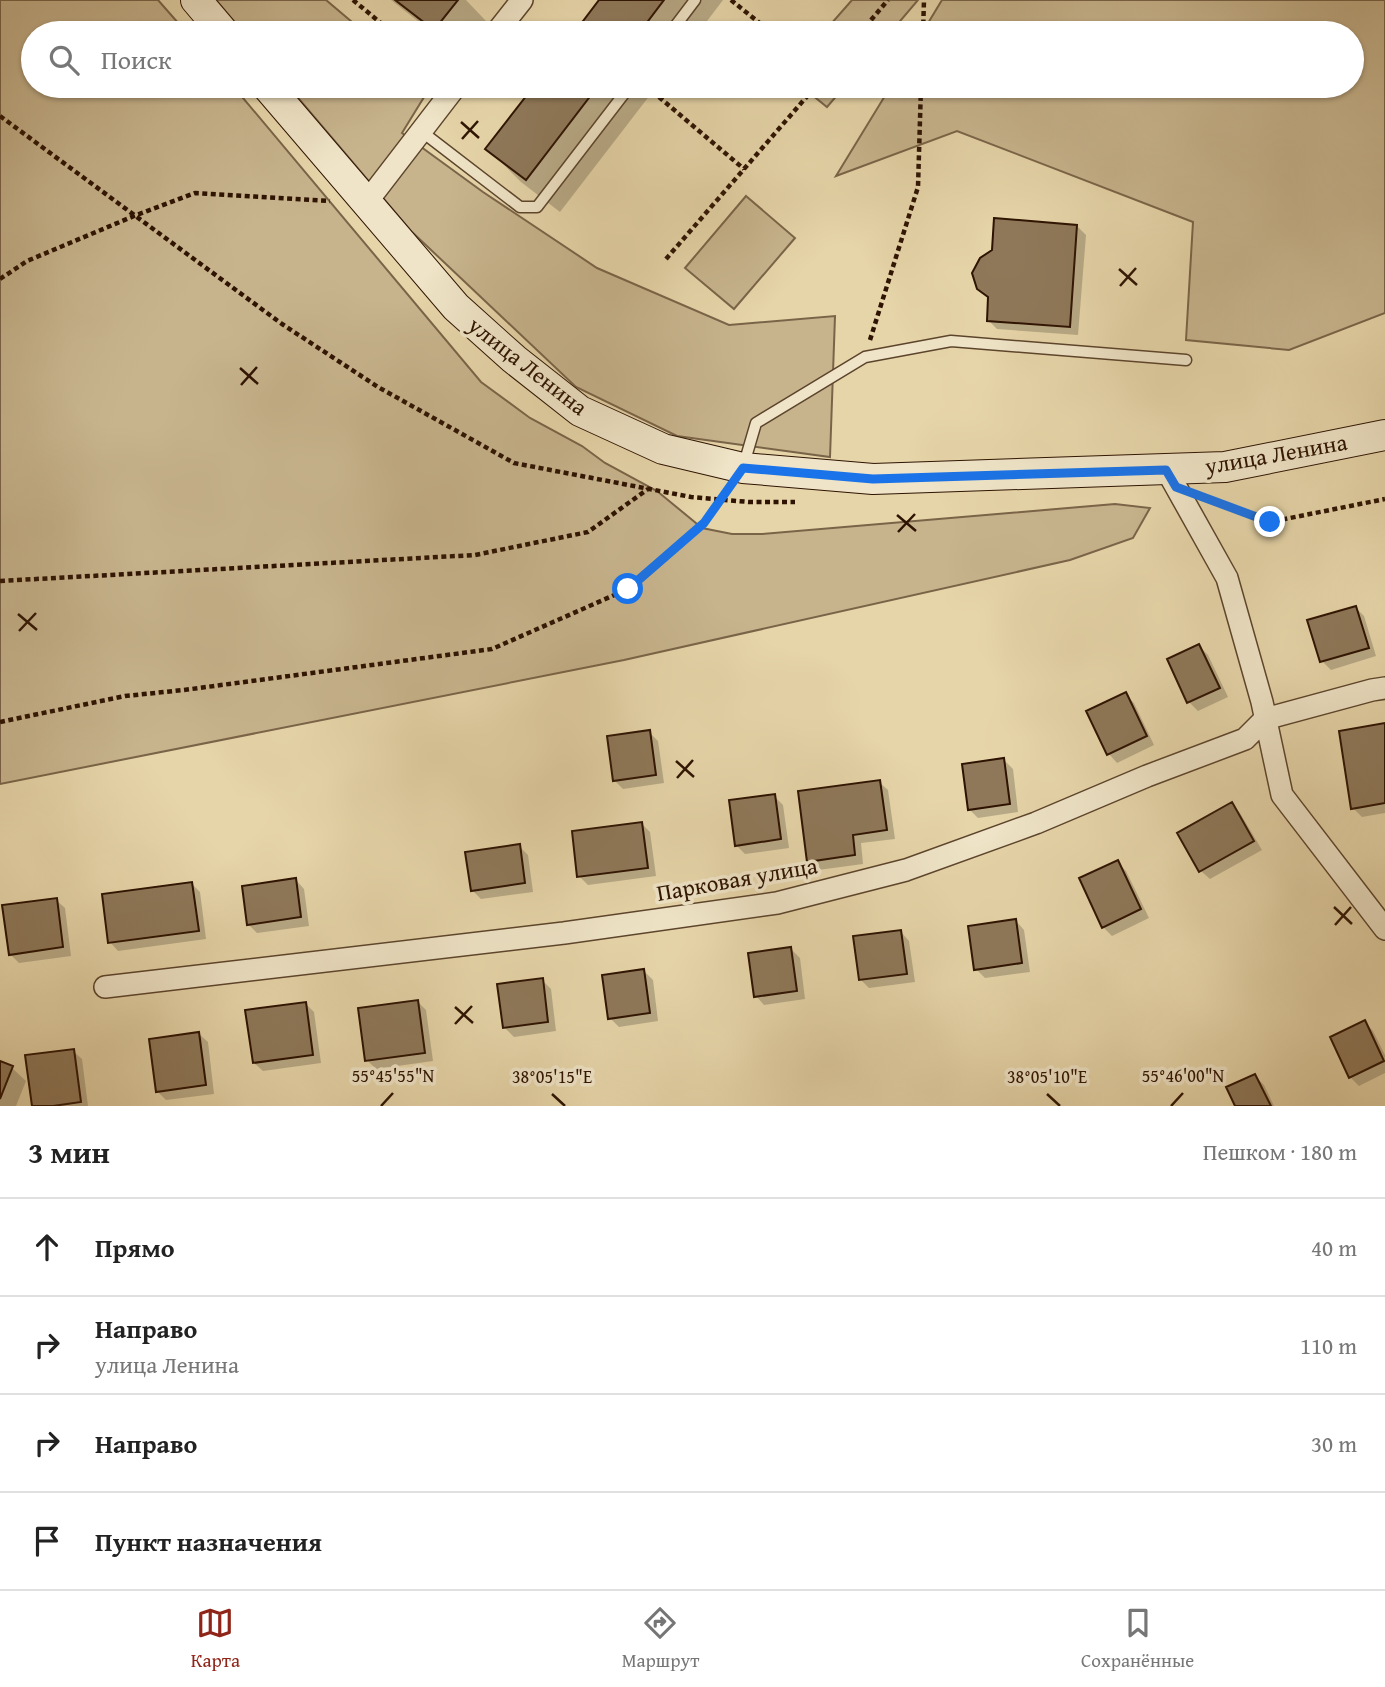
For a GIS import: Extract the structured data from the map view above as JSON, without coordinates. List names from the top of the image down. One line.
{"streets":{"street":["улица Ленина","Парковая улица"]},"page":{"search":"Поиск","heading":["3 мин","Пешком · 180 m"],"list":[["Прямо","40 m"],["Направо","улица Ленина","110 m"],["Направо","30 m"],"Пункт назначения"],"nav":["Карта","Маршрут","Сохранённые"]},"coordinates":["55°45'55\"N","55°46'00\"N","38°05'15\"E","38°05'10\"E"]}
